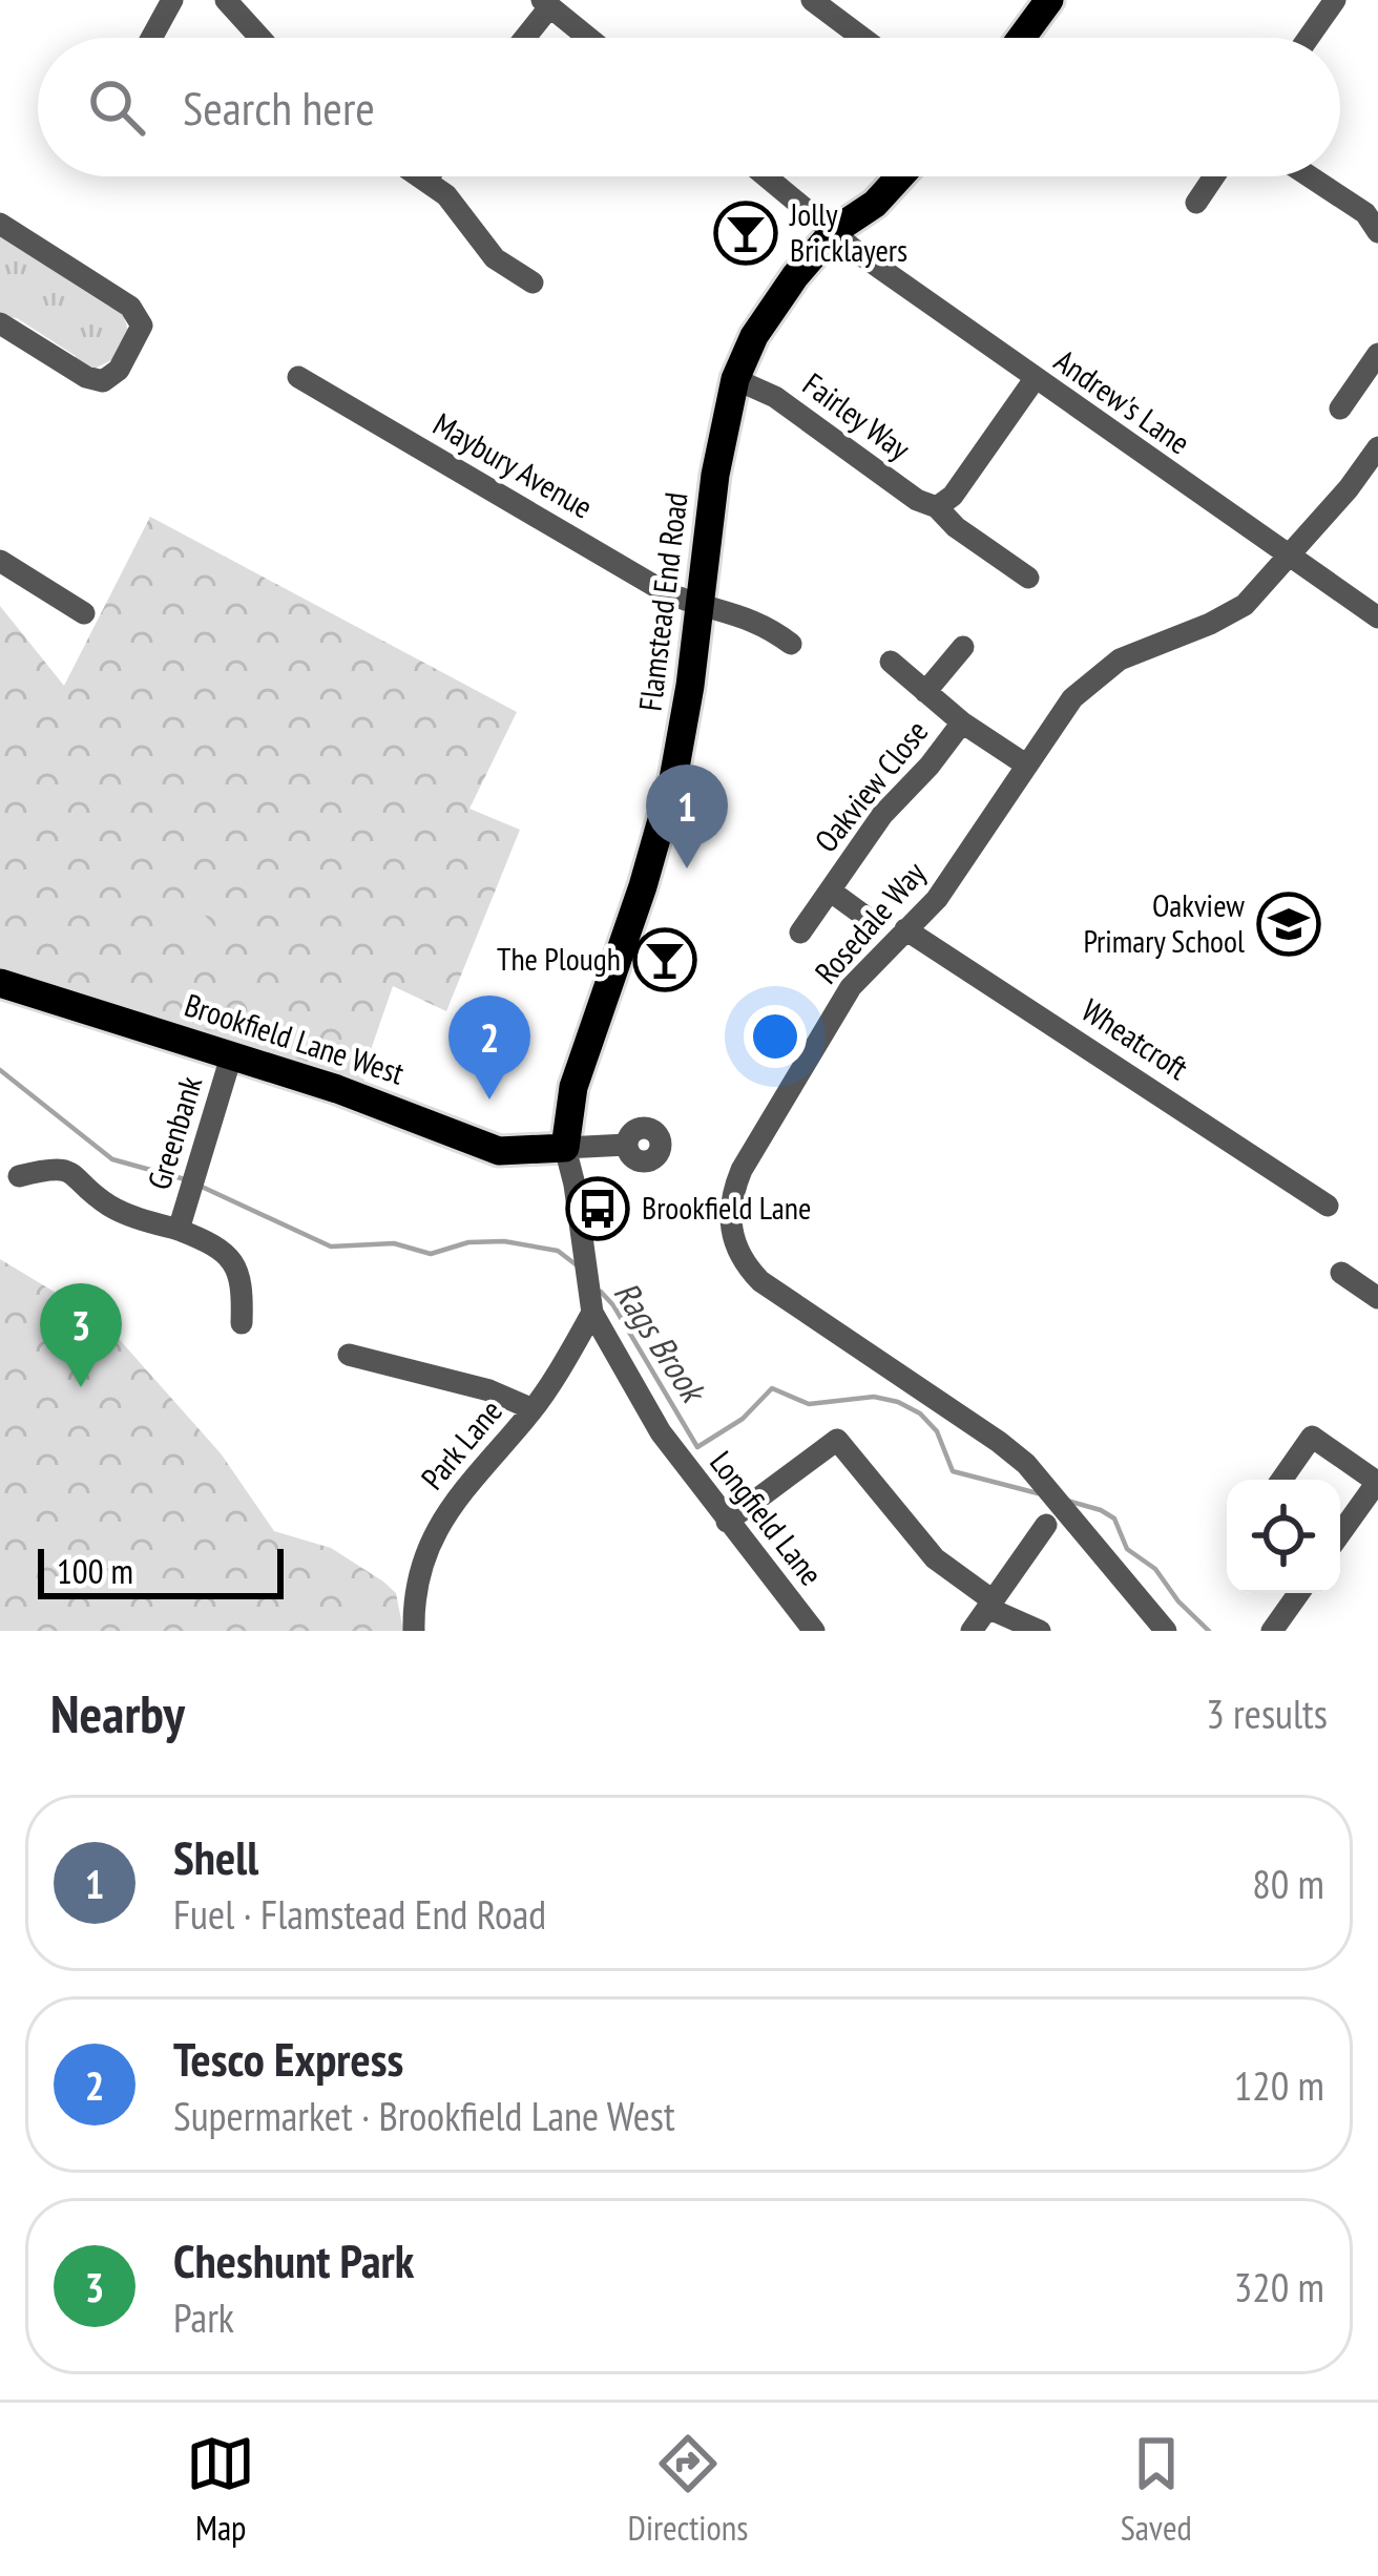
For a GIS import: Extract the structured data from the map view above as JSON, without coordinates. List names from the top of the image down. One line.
{"streets":{"main road":["Flamstead End Road","Brookfield Lane West"],"street":["Andrew's Lane","Fairley Way","Maybury Avenue","Oakview Close","Rosedale Way","Wheatcroft","Greenbank","Park Lane","Longfield Lane"]},"crossings":[["Andrew's Lane","Flamstead End Road"],["Andrew's Lane","Rosedale Way"],["Fairley Way","Flamstead End Road"],["Maybury Avenue","Flamstead End Road"],["Flamstead End Road","Brookfield Lane West"],["Oakview Close","Rosedale Way"],["Rosedale Way","Wheatcroft"],["Brookfield Lane West","Greenbank"],["Park Lane","Longfield Lane"]],"water":["Rags Brook"],"places":{"bar":["Jolly Bricklayers","The Plough"],"school or university":["Oakview Primary School"],"bus stop":["Brookfield Lane"]},"scale_bar":"100 m","page":{"search":"Search here","pins":["1","2","3"],"scale":"100 m","heading":["Nearby","3 results"],"list":[{"mark":"1","name":"Shell","note":"Fuel · Flamstead End Road","value":"80 m"},{"mark":"2","name":"Tesco Express","note":"Supermarket · Brookfield Lane West","value":"120 m"},{"mark":"3","name":"Cheshunt Park","note":"Park","value":"320 m"}],"nav":["Map","Directions","Saved"]}}
